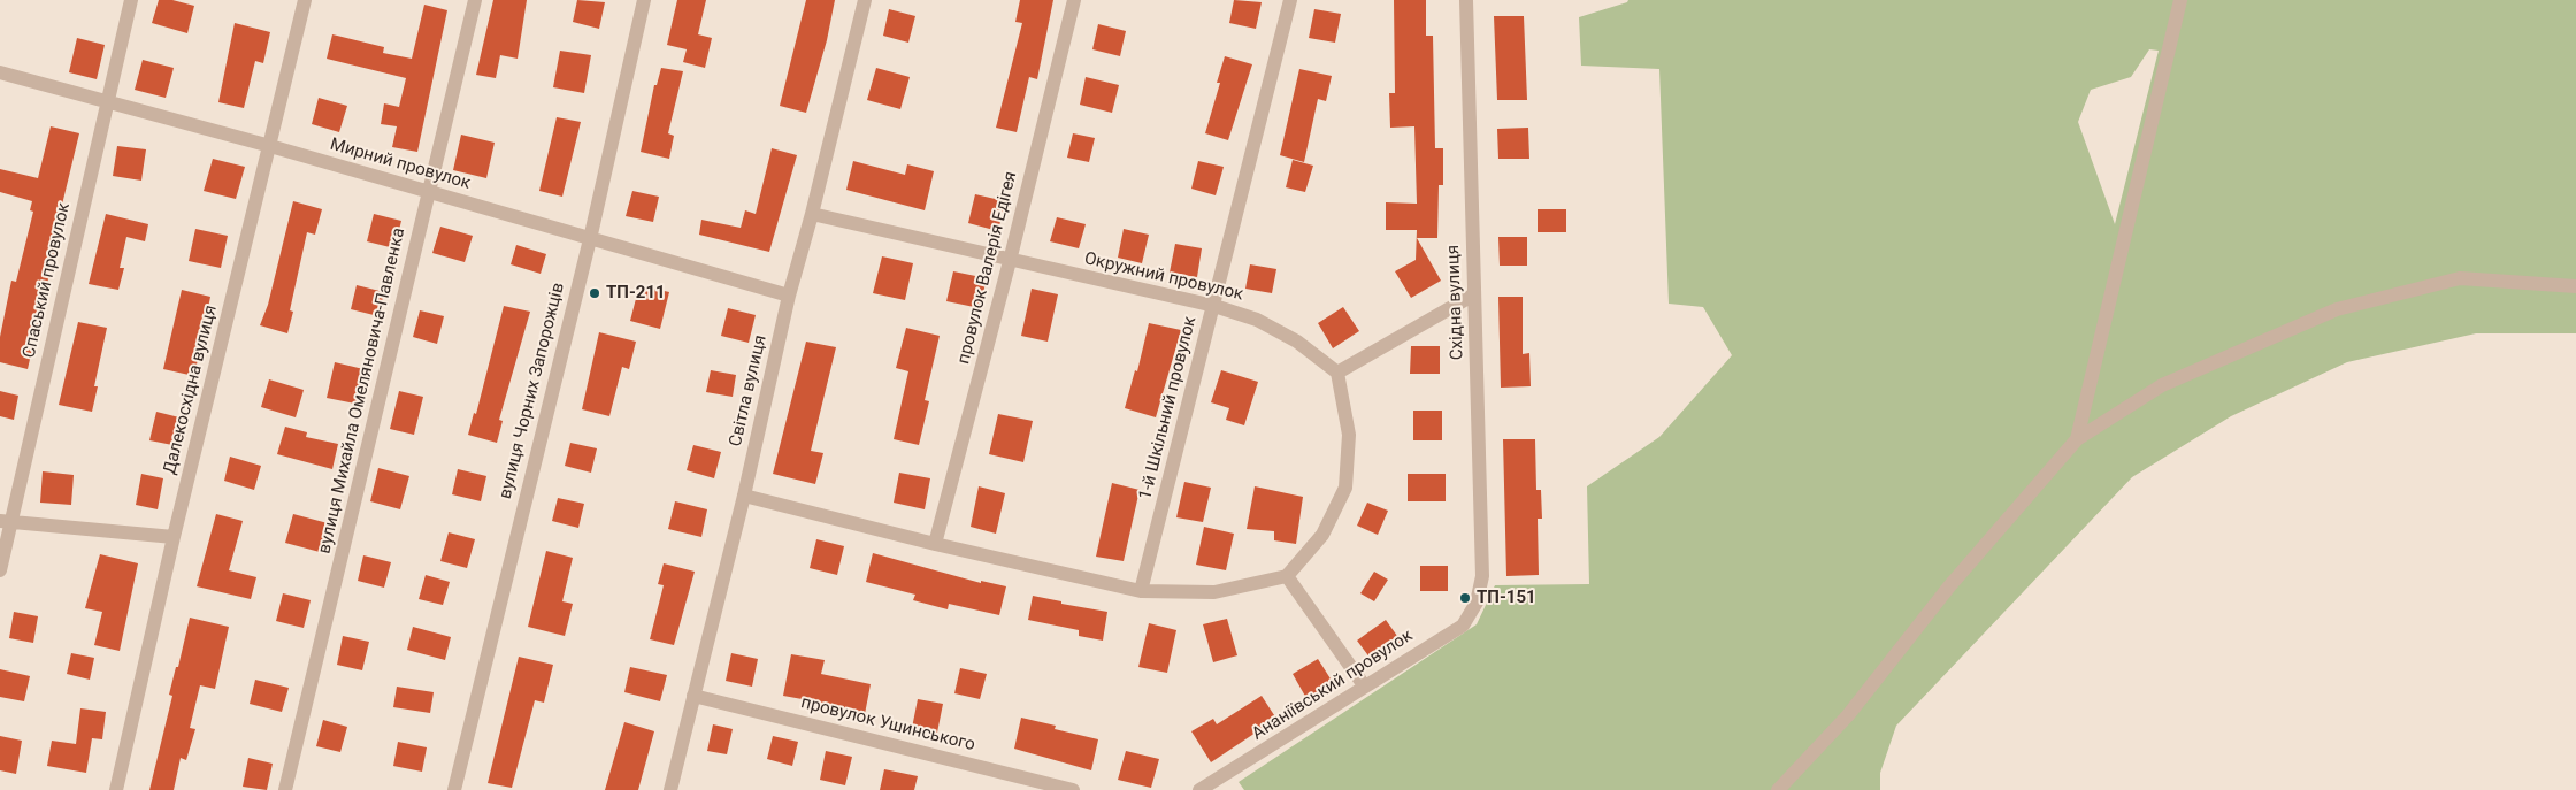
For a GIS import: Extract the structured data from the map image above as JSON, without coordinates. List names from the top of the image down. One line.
{"streets":{"street":["Мирний провулок","провулок Валерія Едігея","Окружний провулок","Спаський провулок","Східна вулиця","Далекосхідна вулиця","вулиця Михайла Омеляновича-Павленка","вулиця Чорних Запорожців","Світла вулиця","1-й Шкільний провулок","Ананіївський провулок","провулок Ушинського"]},"crossings":[["Мирний провулок","Спаський провулок"],["Мирний провулок","Далекосхідна вулиця"],["Мирний провулок","вулиця Михайла Омеляновича-Павленка"],["Мирний провулок","вулиця Чорних Запорожців"],["Мирний провулок","Світла вулиця"],["провулок Валерія Едігея","Окружний провулок"],["Окружний провулок","Світла вулиця"],["Окружний провулок","1-й Шкільний провулок"],["Східна вулиця","Ананіївський провулок"],["Світла вулиця","провулок Ушинського"]],"places":["ТП-211","ТП-151"]}
